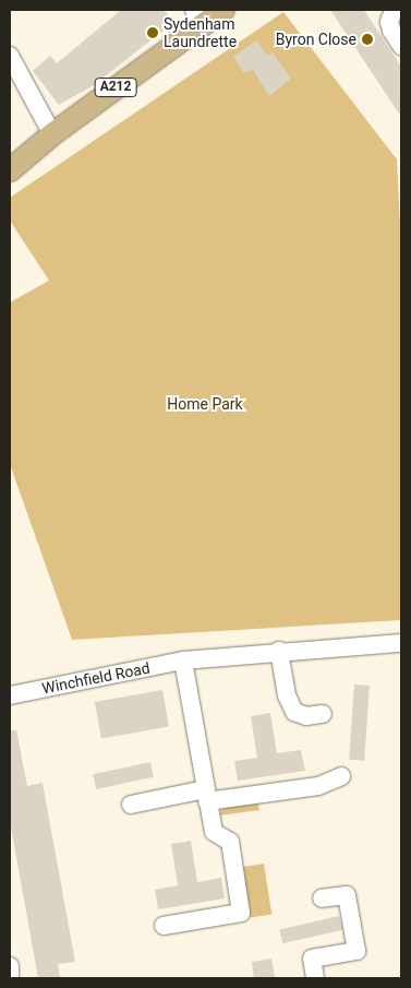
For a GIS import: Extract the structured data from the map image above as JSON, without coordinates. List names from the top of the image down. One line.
{"streets":{"main road":["A212"],"street":["Winchfield Road"]},"parks":["Home Park"],"places":["Sydenham Laundrette","Byron Close"]}
